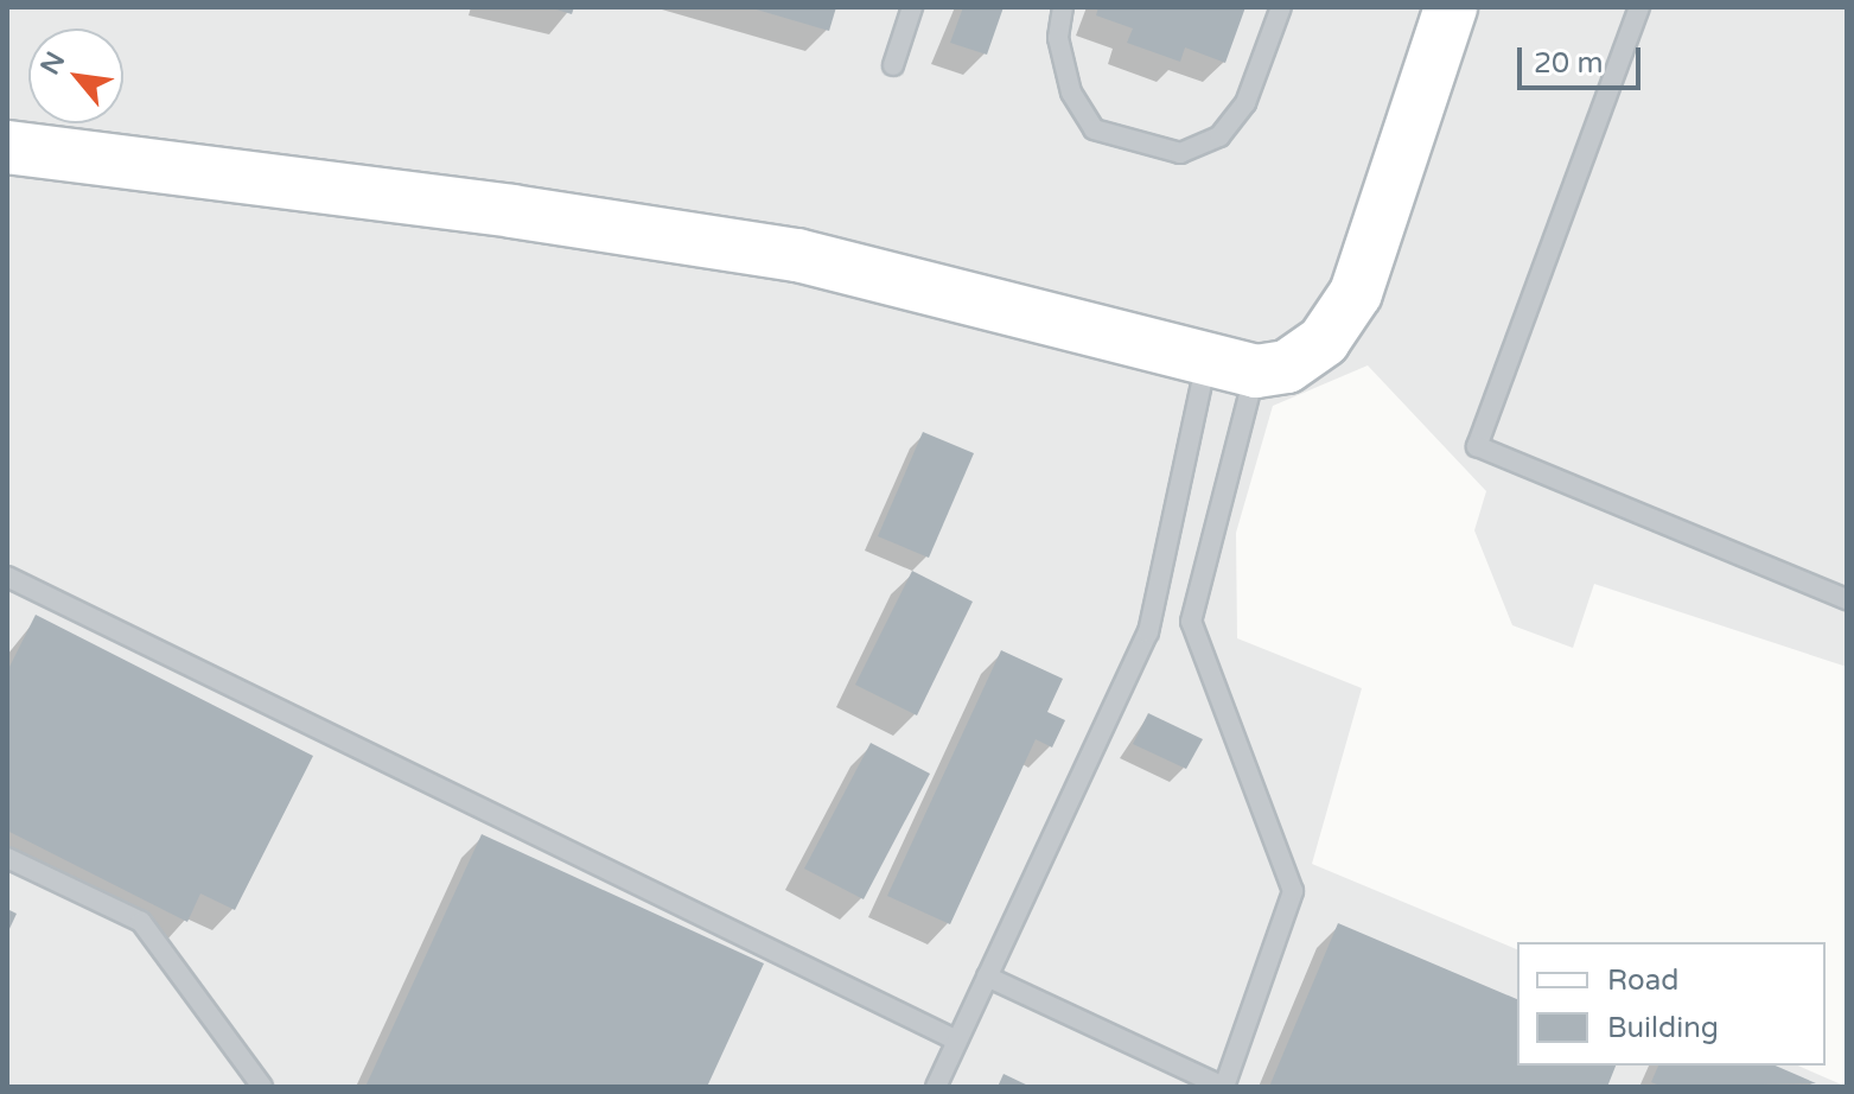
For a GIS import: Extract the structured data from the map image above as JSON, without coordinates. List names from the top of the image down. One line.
{"legend":["Road","Building"],"scale_bar":"20 m","north":"top left"}
